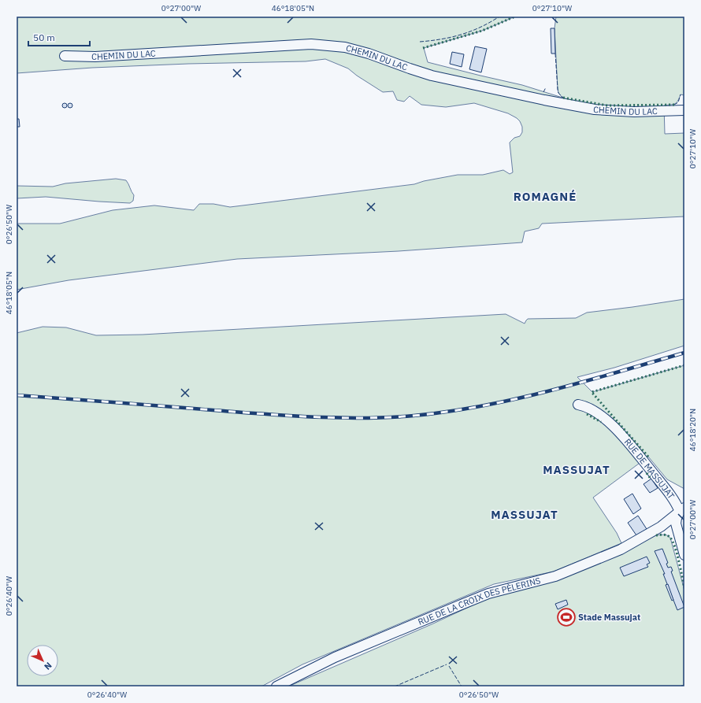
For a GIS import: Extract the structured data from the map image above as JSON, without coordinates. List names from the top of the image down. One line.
{"streets":{"street":["CHEMIN DU LAC","RUE DE MASSUJAT","RUE DE LA CROIX DES PÈLERINS"]},"crossings":[["RUE DE MASSUJAT","RUE DE LA CROIX DES PÈLERINS"]],"districts":["ROMAGNÉ","MASSUJAT","MASSUJAT"],"places":{"sports":["Stade Massujat"]},"scale_bar":"50 m","north":"bottom right","coordinates":["0°27'00\"W","46°18'05\"N","0°27'10\"W","0°26'50\"W","46°18'20\"N","0°26'40\"W"]}
